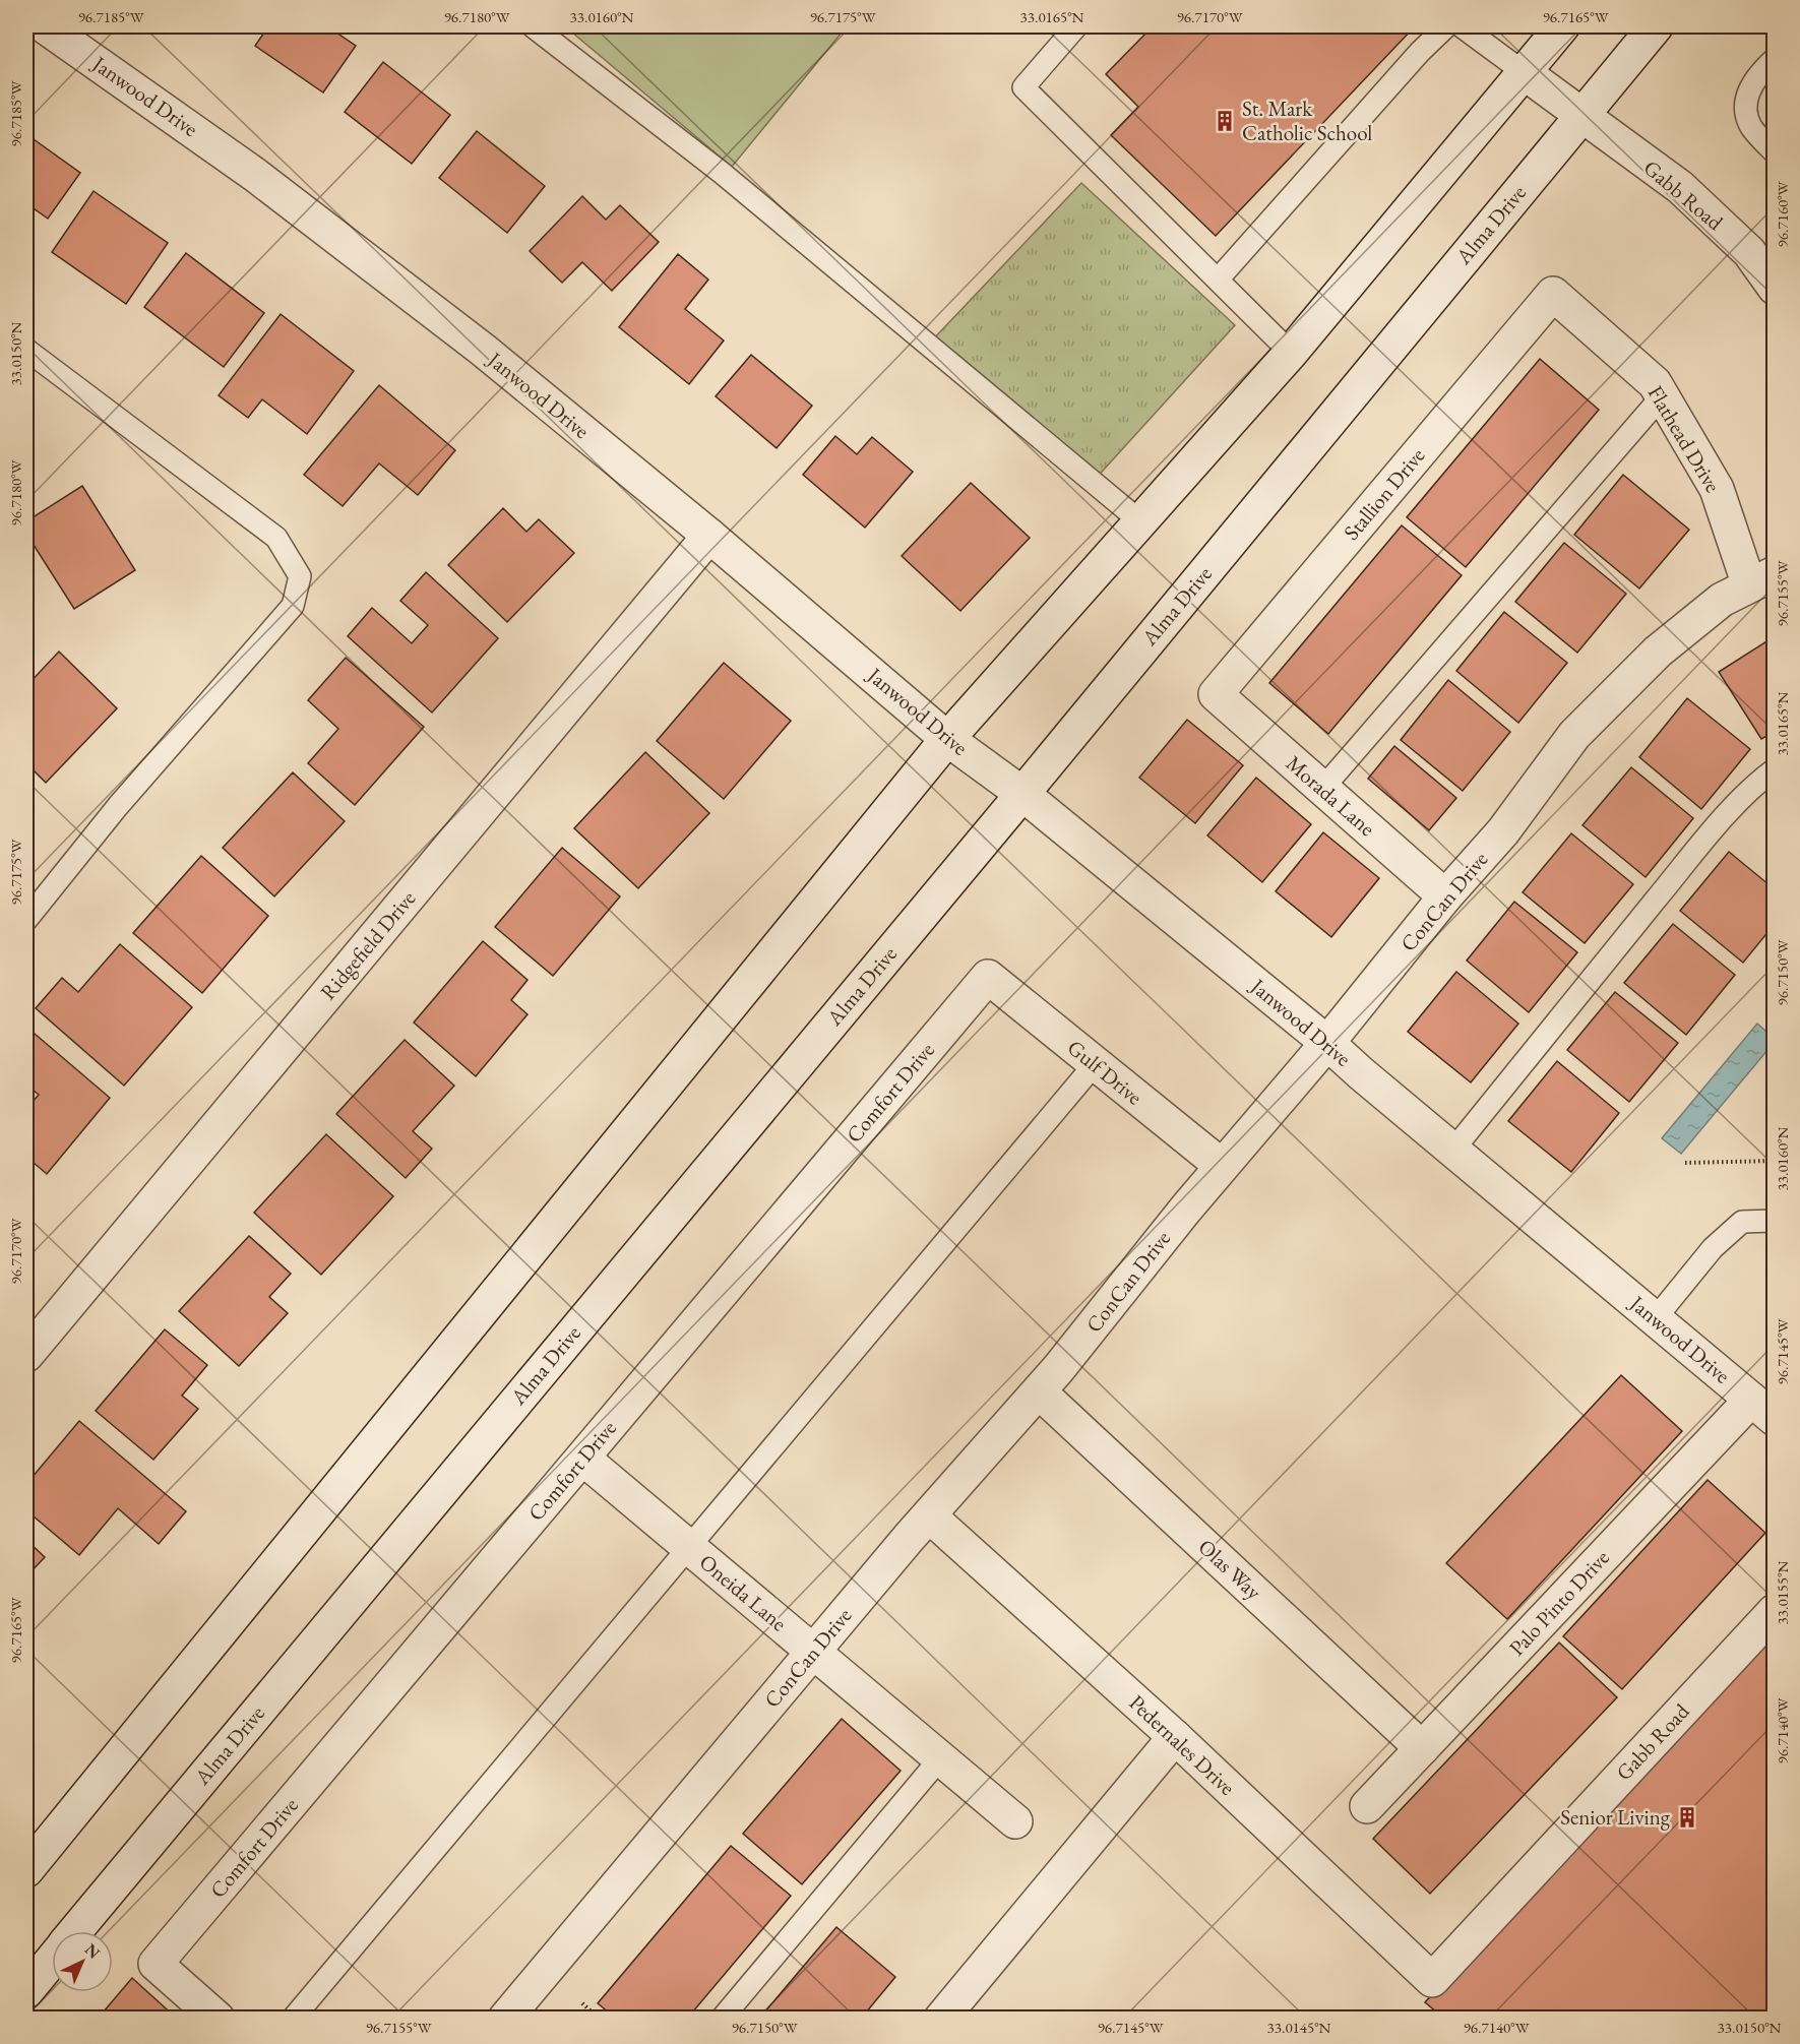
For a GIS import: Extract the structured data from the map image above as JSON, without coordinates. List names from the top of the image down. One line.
{"streets":{"street":["Janwood Drive","Gabb Road","Alma Drive","Flathead Drive","Stallion Drive","Morada Lane","ConCan Drive","Ridgefield Drive","Gulf Drive","Comfort Drive","Olas Way","Oneida Lane","Palo Pinto Drive","Pedernales Drive"]},"crossings":[["Janwood Drive","Alma Drive"],["Janwood Drive","ConCan Drive"],["Janwood Drive","Ridgefield Drive"],["Janwood Drive","Palo Pinto Drive"],["Gabb Road","Alma Drive"],["Gabb Road","Pedernales Drive"],["Flathead Drive","Stallion Drive"],["Flathead Drive","ConCan Drive"],["Stallion Drive","Morada Lane"],["Morada Lane","ConCan Drive"],["ConCan Drive","Gulf Drive"],["ConCan Drive","Olas Way"],["ConCan Drive","Oneida Lane"],["ConCan Drive","Pedernales Drive"],["Gulf Drive","Comfort Drive"],["Comfort Drive","Oneida Lane"],["Olas Way","Palo Pinto Drive"]],"places":{"building":["St. Mark Catholic School","Senior Living"]},"north":"top right","coordinates":["96.7185°W","96.7180°W","33.0160°N","96.7175°W","33.0165°N","96.7170°W","96.7165°W","96.7160°W","33.0150°N","96.7155°W","96.7150°W","96.7145°W","33.0155°N","96.7140°W","33.0145°N"]}
